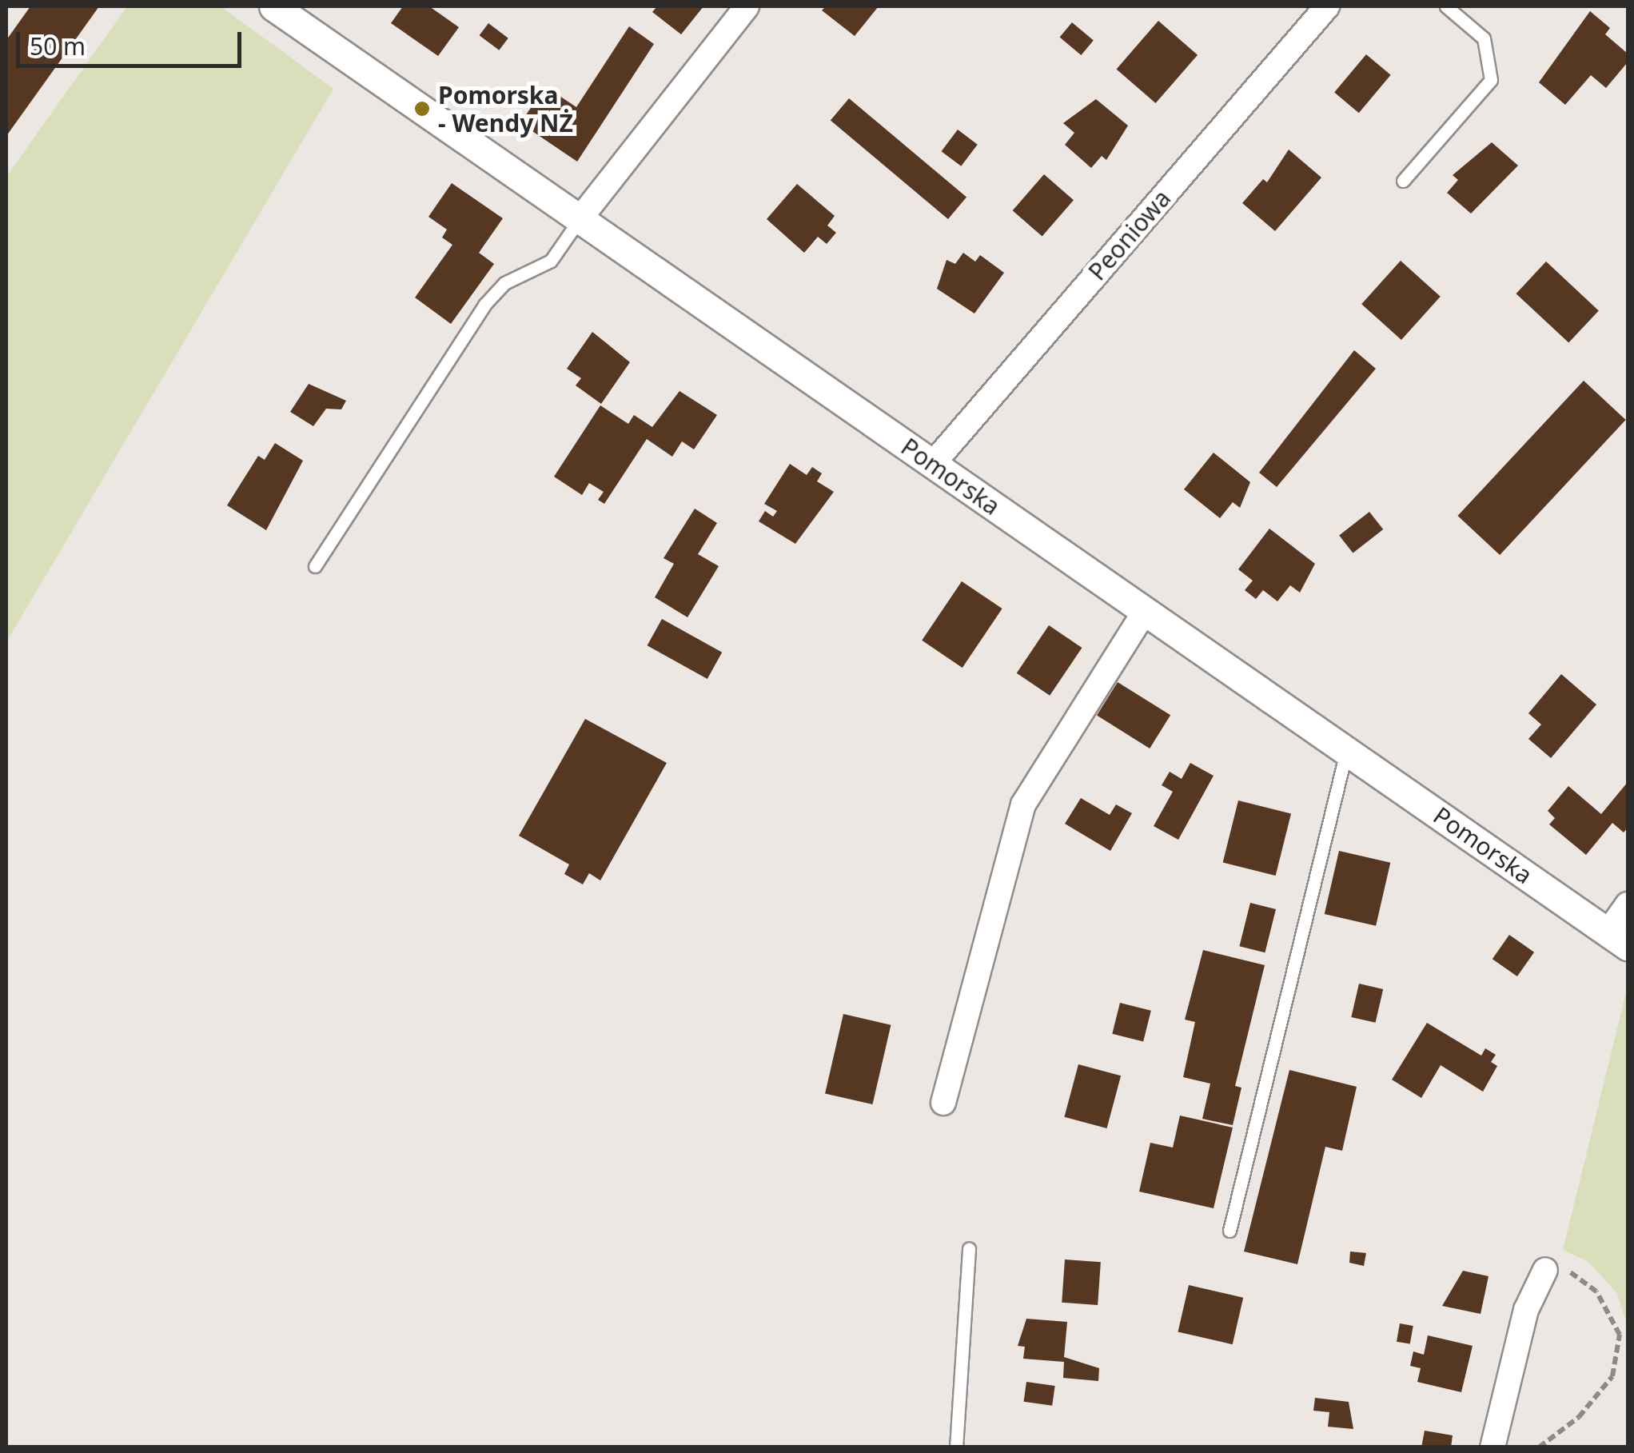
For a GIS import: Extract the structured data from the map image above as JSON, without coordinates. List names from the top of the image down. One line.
{"streets":{"street":["Peoniowa","Pomorska"]},"crossings":[["Peoniowa","Pomorska"]],"places":["Pomorska - Wendy NŻ"],"scale_bar":"50 m"}
